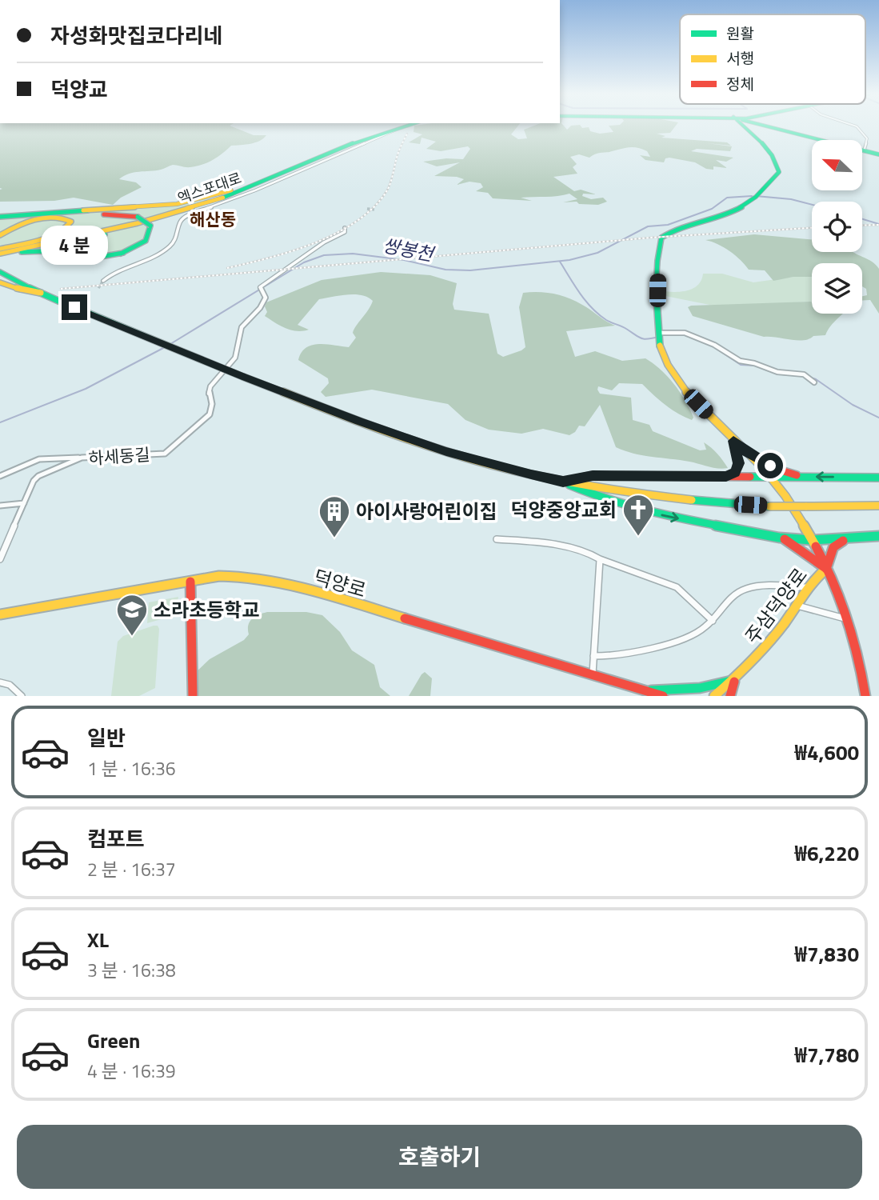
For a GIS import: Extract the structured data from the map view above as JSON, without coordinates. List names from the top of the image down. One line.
{"streets":{"main road":["엑스포대로","덕양로","주삼덕양로"],"street":["하세동길"]},"districts":["해산동"],"water":["쌍봉천"],"places":{"church":["덕양중앙교회"],"building":["아이사랑어린이집"],"school or university":["소라초등학교"]},"legend":["원활","서행","정체"],"north":"top left","page":{"banner":["자성화맛집코다리네","덕양교"],"bubble":"4 분","list":[{"name":"일반","note":"1 분 · 16:36","value":"₩4,600"},{"name":"컴포트","note":"2 분 · 16:37","value":"₩6,220"},{"name":"XL","note":"3 분 · 16:38","value":"₩7,830"},{"name":"Green","note":"4 분 · 16:39","value":"₩7,780"}],"buttons":"호출하기"}}
